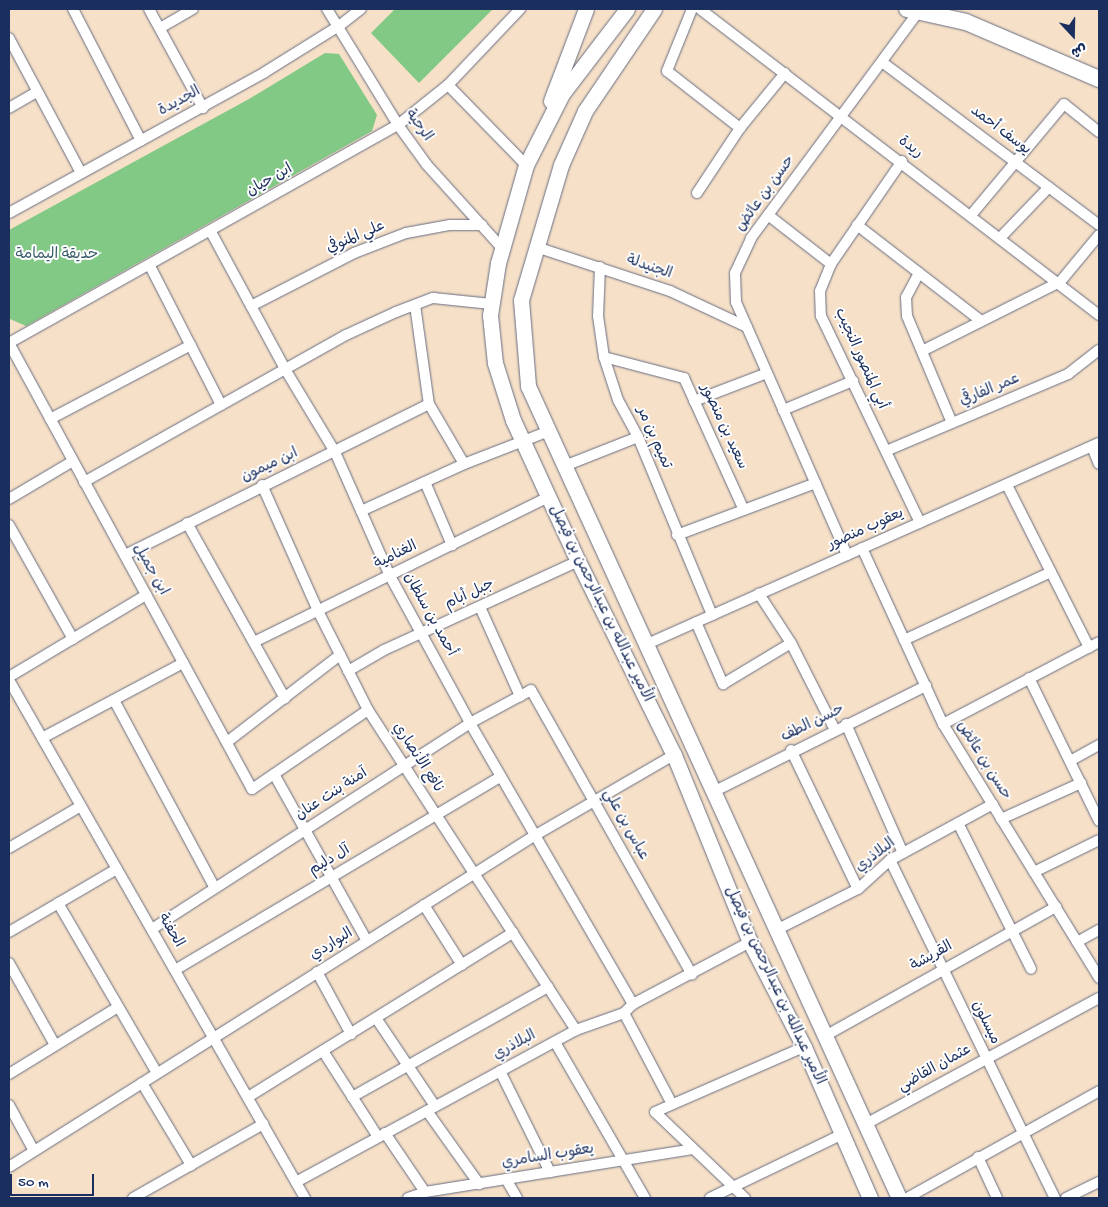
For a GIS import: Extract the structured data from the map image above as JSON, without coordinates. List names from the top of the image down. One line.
{"streets":{"main road":["الأمير عبدالله بن عبدالرحمن بن فيصل"],"street":["الجديدة","الرحية","يوسف أحمد","ريدة","ابن حيان","حسن بن عائض","علي المنوفي","الجنيدلة","أبي المنصور النجيب","عمر الفارقي","سعيد بن منصور","تميم بن مر","ابن ميمون","يعقوب منصور","الغنامية","ابن جميل","جبل أبام","أحمد بن سلطان","حسن الطف","نافع الأنصاري","آمنة بنت عنان","عباس بن علي","البلاذري","آل دليم","الحفنة","البواردي","القريشة","ميسلون","عثمان القاضي","يعقوب السامري"]},"crossings":[["الجديدة","الرحية"],["الرحية","ابن حيان"],["الرحية","علي المنوفي"],["الرحية","الأمير عبدالله بن عبدالرحمن بن فيصل"],["يوسف أحمد","حسن بن عائض"],["ريدة","حسن بن عائض"],["ريدة","أبي المنصور النجيب"],["ابن حيان","ابن جميل"],["ابن حيان","أحمد بن سلطان"],["حسن بن عائض","الجنيدلة"],["حسن بن عائض","يعقوب منصور"],["حسن بن عائض","حسن الطف"],["حسن بن عائض","البلاذري"],["حسن بن عائض","القريشة"],["علي المنوفي","أحمد بن سلطان"],["الجنيدلة","تميم بن مر"],["الجنيدلة","الأمير عبدالله بن عبدالرحمن بن فيصل"],["أبي المنصور النجيب","عمر الفارقي"],["أبي المنصور النجيب","يعقوب منصور"],["سعيد بن منصور","تميم بن مر"],["تميم بن مر","يعقوب منصور"],["ابن ميمون","ابن جميل"],["ابن ميمون","أحمد بن سلطان"],["ابن ميمون","نافع الأنصاري"],["يعقوب منصور","الأمير عبدالله بن عبدالرحمن بن فيصل"],["الغنامية","الأمير عبدالله بن عبدالرحمن بن فيصل"],["الغنامية","أحمد بن سلطان"],["الغنامية","نافع الأنصاري"],["ابن جميل","نافع الأنصاري"],["جبل أبام","الأمير عبدالله بن عبدالرحمن بن فيصل"],["جبل أبام","أحمد بن سلطان"],["جبل أبام","نافع الأنصاري"],["الأمير عبدالله بن عبدالرحمن بن فيصل","حسن الطف"],["الأمير عبدالله بن عبدالرحمن بن فيصل","البلاذري"],["الأمير عبدالله بن عبدالرحمن بن فيصل","البواردي"],["الأمير عبدالله بن عبدالرحمن بن فيصل","القريشة"],["الأمير عبدالله بن عبدالرحمن بن فيصل","عثمان القاضي"],["أحمد بن سلطان","آمنة بنت عنان"],["أحمد بن سلطان","البلاذري"],["أحمد بن سلطان","آل دليم"],["أحمد بن سلطان","البواردي"],["نافع الأنصاري","آمنة بنت عنان"],["نافع الأنصاري","البلاذري"],["نافع الأنصاري","آل دليم"],["نافع الأنصاري","البواردي"],["آمنة بنت عنان","عباس بن علي"],["آمنة بنت عنان","الحفنة"],["عباس بن علي","البلاذري"],["عباس بن علي","البواردي"],["البلاذري","الحفنة"],["البلاذري","ميسلون"],["آل دليم","الحفنة"],["الحفنة","البواردي"],["القريشة","ميسلون"],["ميسلون","عثمان القاضي"]],"parks":["حديقة اليمامة"],"scale_bar":"50 m","north":"bottom"}
